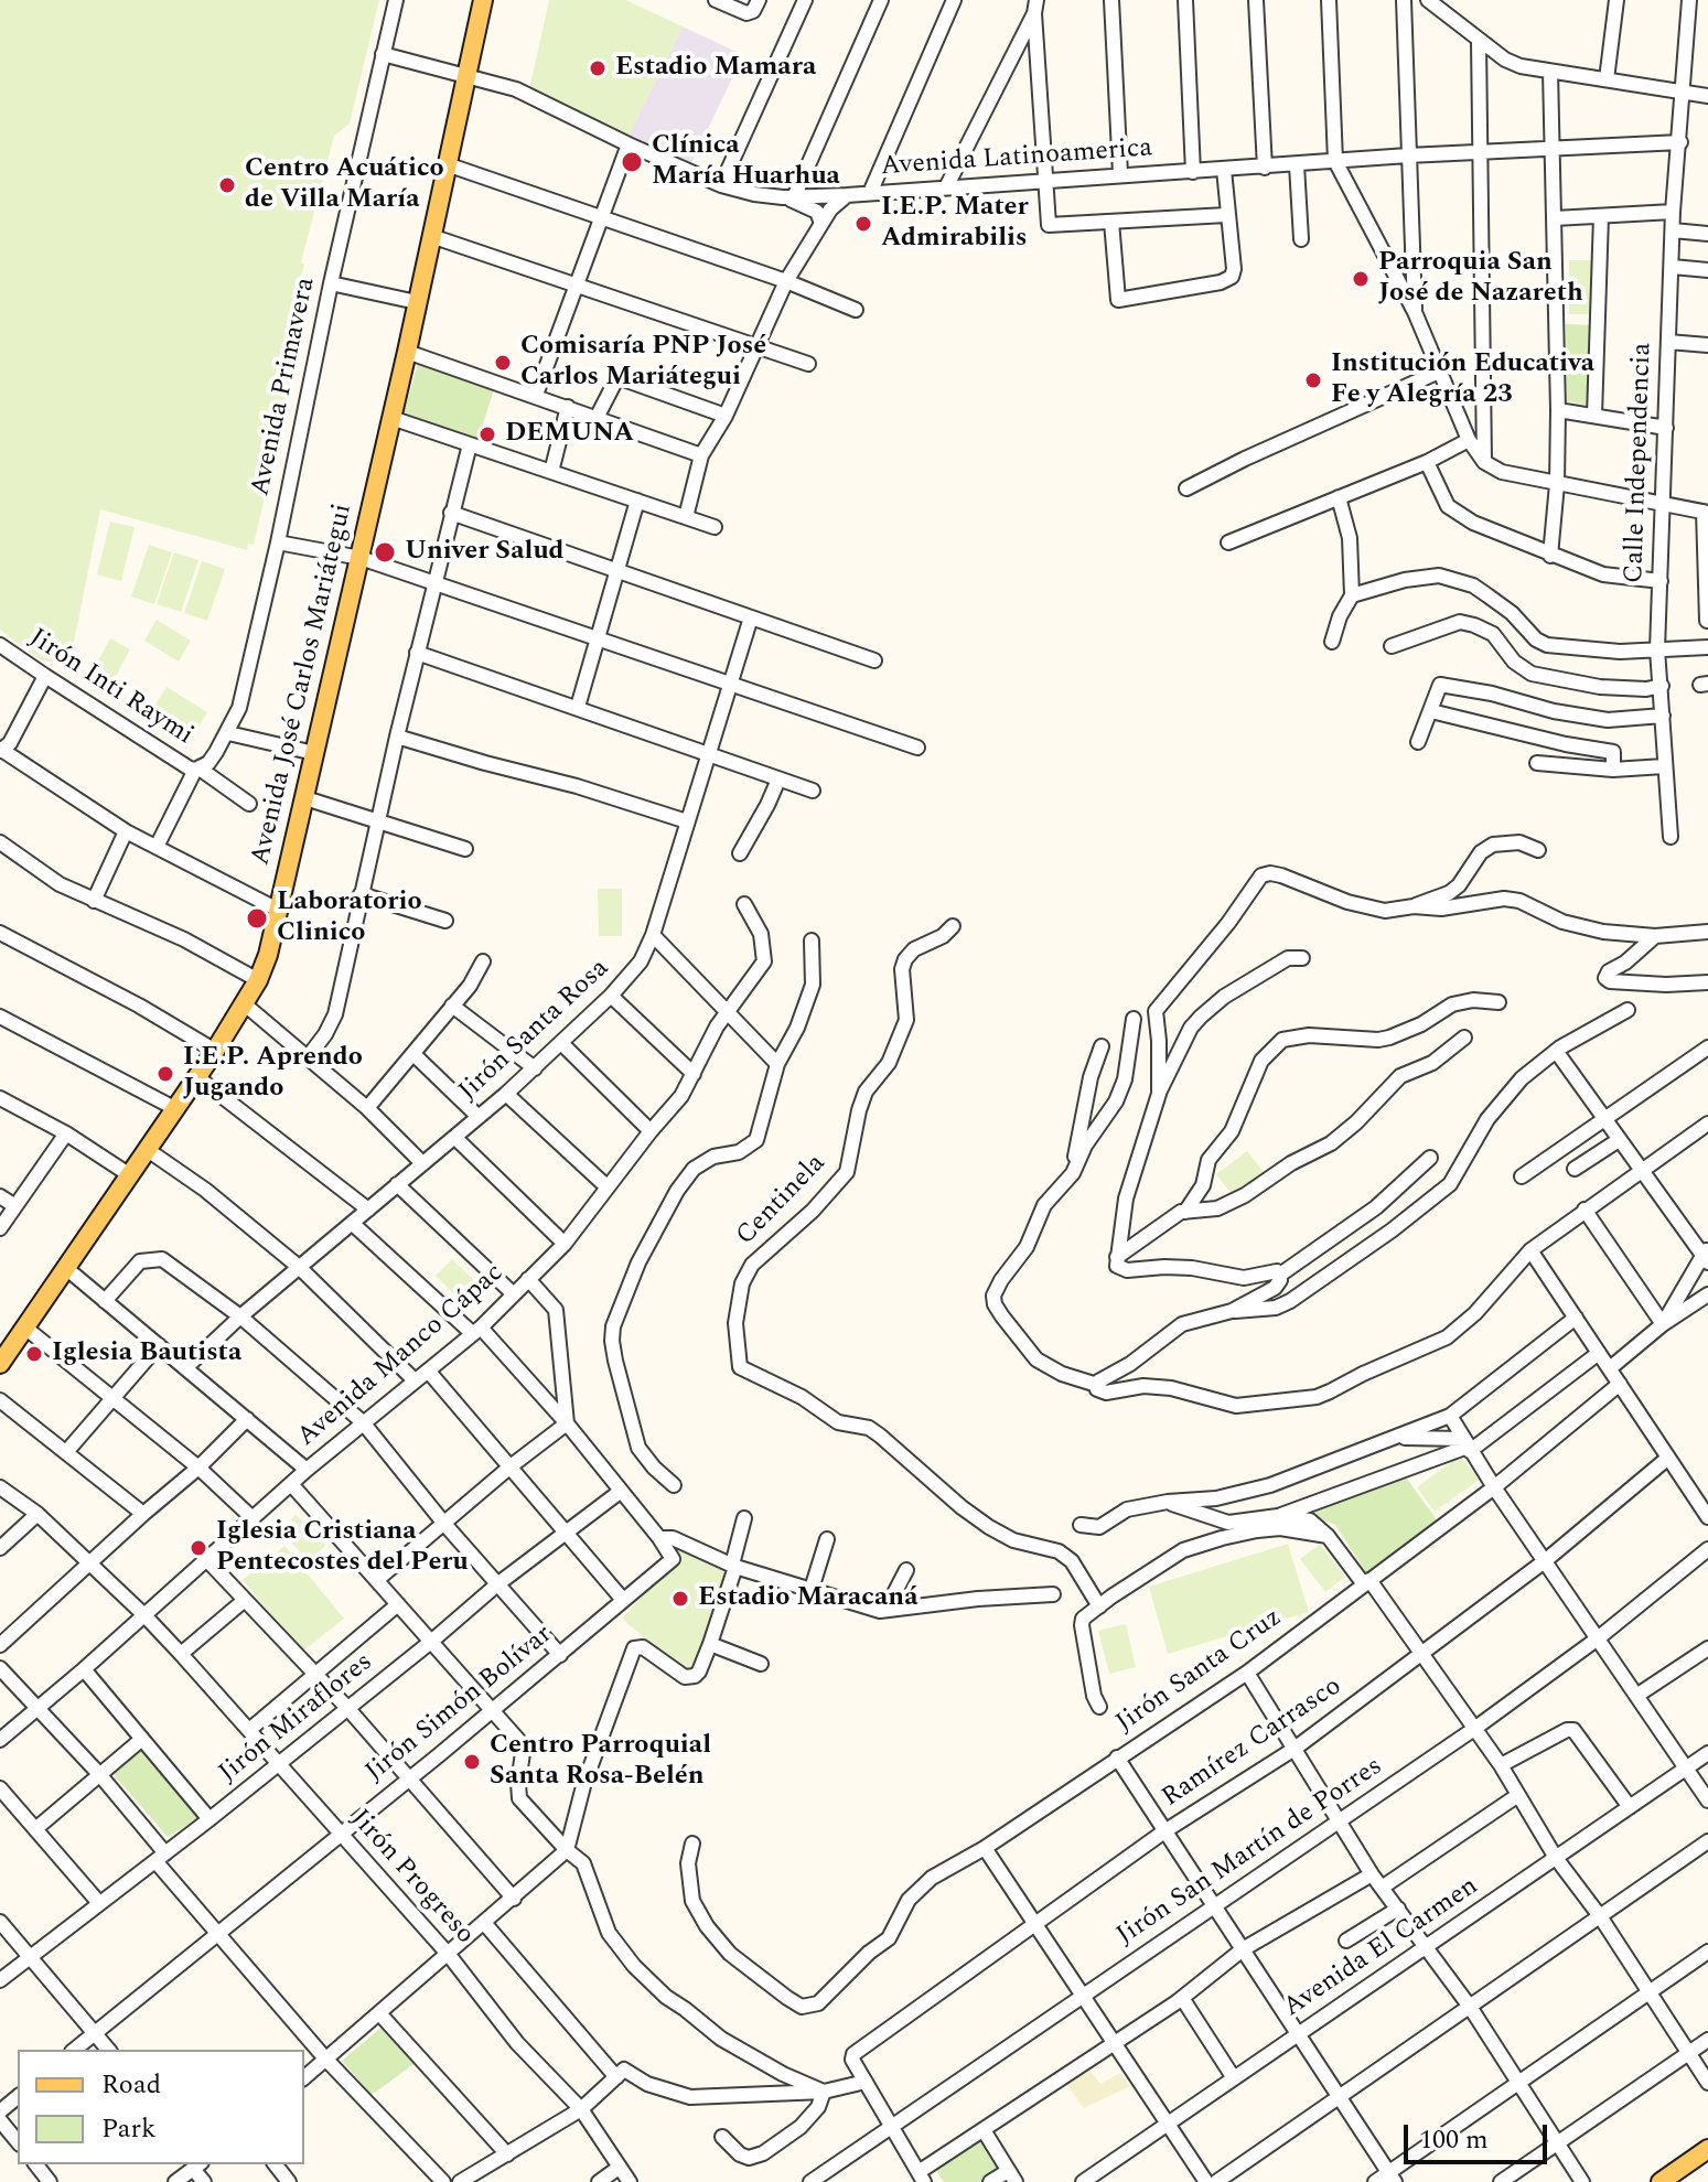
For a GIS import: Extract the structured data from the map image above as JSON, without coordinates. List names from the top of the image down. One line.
{"streets":{"main road":["Avenida José Carlos Mariátegui"],"street":["Avenida Latinoamerica","Avenida Primavera","Calle Independencia","Jirón Inti Raymi","Jirón Santa Rosa","Centinela","Avenida Manco Cápac","Jirón Santa Cruz","Jirón Simón Bolívar","Jirón Miraflores","Ramírez Carrasco","Jirón San Martín de Porres","Jirón Progreso","Avenida El Carmen"]},"crossings":[["Avenida Latinoamerica","Avenida Primavera"],["Avenida Latinoamerica","Calle Independencia"],["Avenida Latinoamerica","Avenida José Carlos Mariátegui"],["Avenida Primavera","Jirón Inti Raymi"],["Avenida Manco Cápac","Jirón Progreso"],["Jirón Simón Bolívar","Jirón Progreso"],["Jirón Miraflores","Jirón Progreso"]],"places":["Estadio Mamara","Clínica María Huarhua","Centro Acuático de Villa María","I.E.P. Mater Admirabilis","Parroquia San José de Nazareth","Comisaría PNP José Carlos Mariátegui","Institución Educativa Fe y Alegría 23","DEMUNA","Univer Salud","Laboratorio Clinico","I.E.P. Aprendo Jugando","Iglesia Bautista","Iglesia Cristiana Pentecostes del Peru","Estadio Maracaná","Centro Parroquial Santa Rosa-Belén"],"legend":["Road","Park"],"scale_bar":"100 m"}
